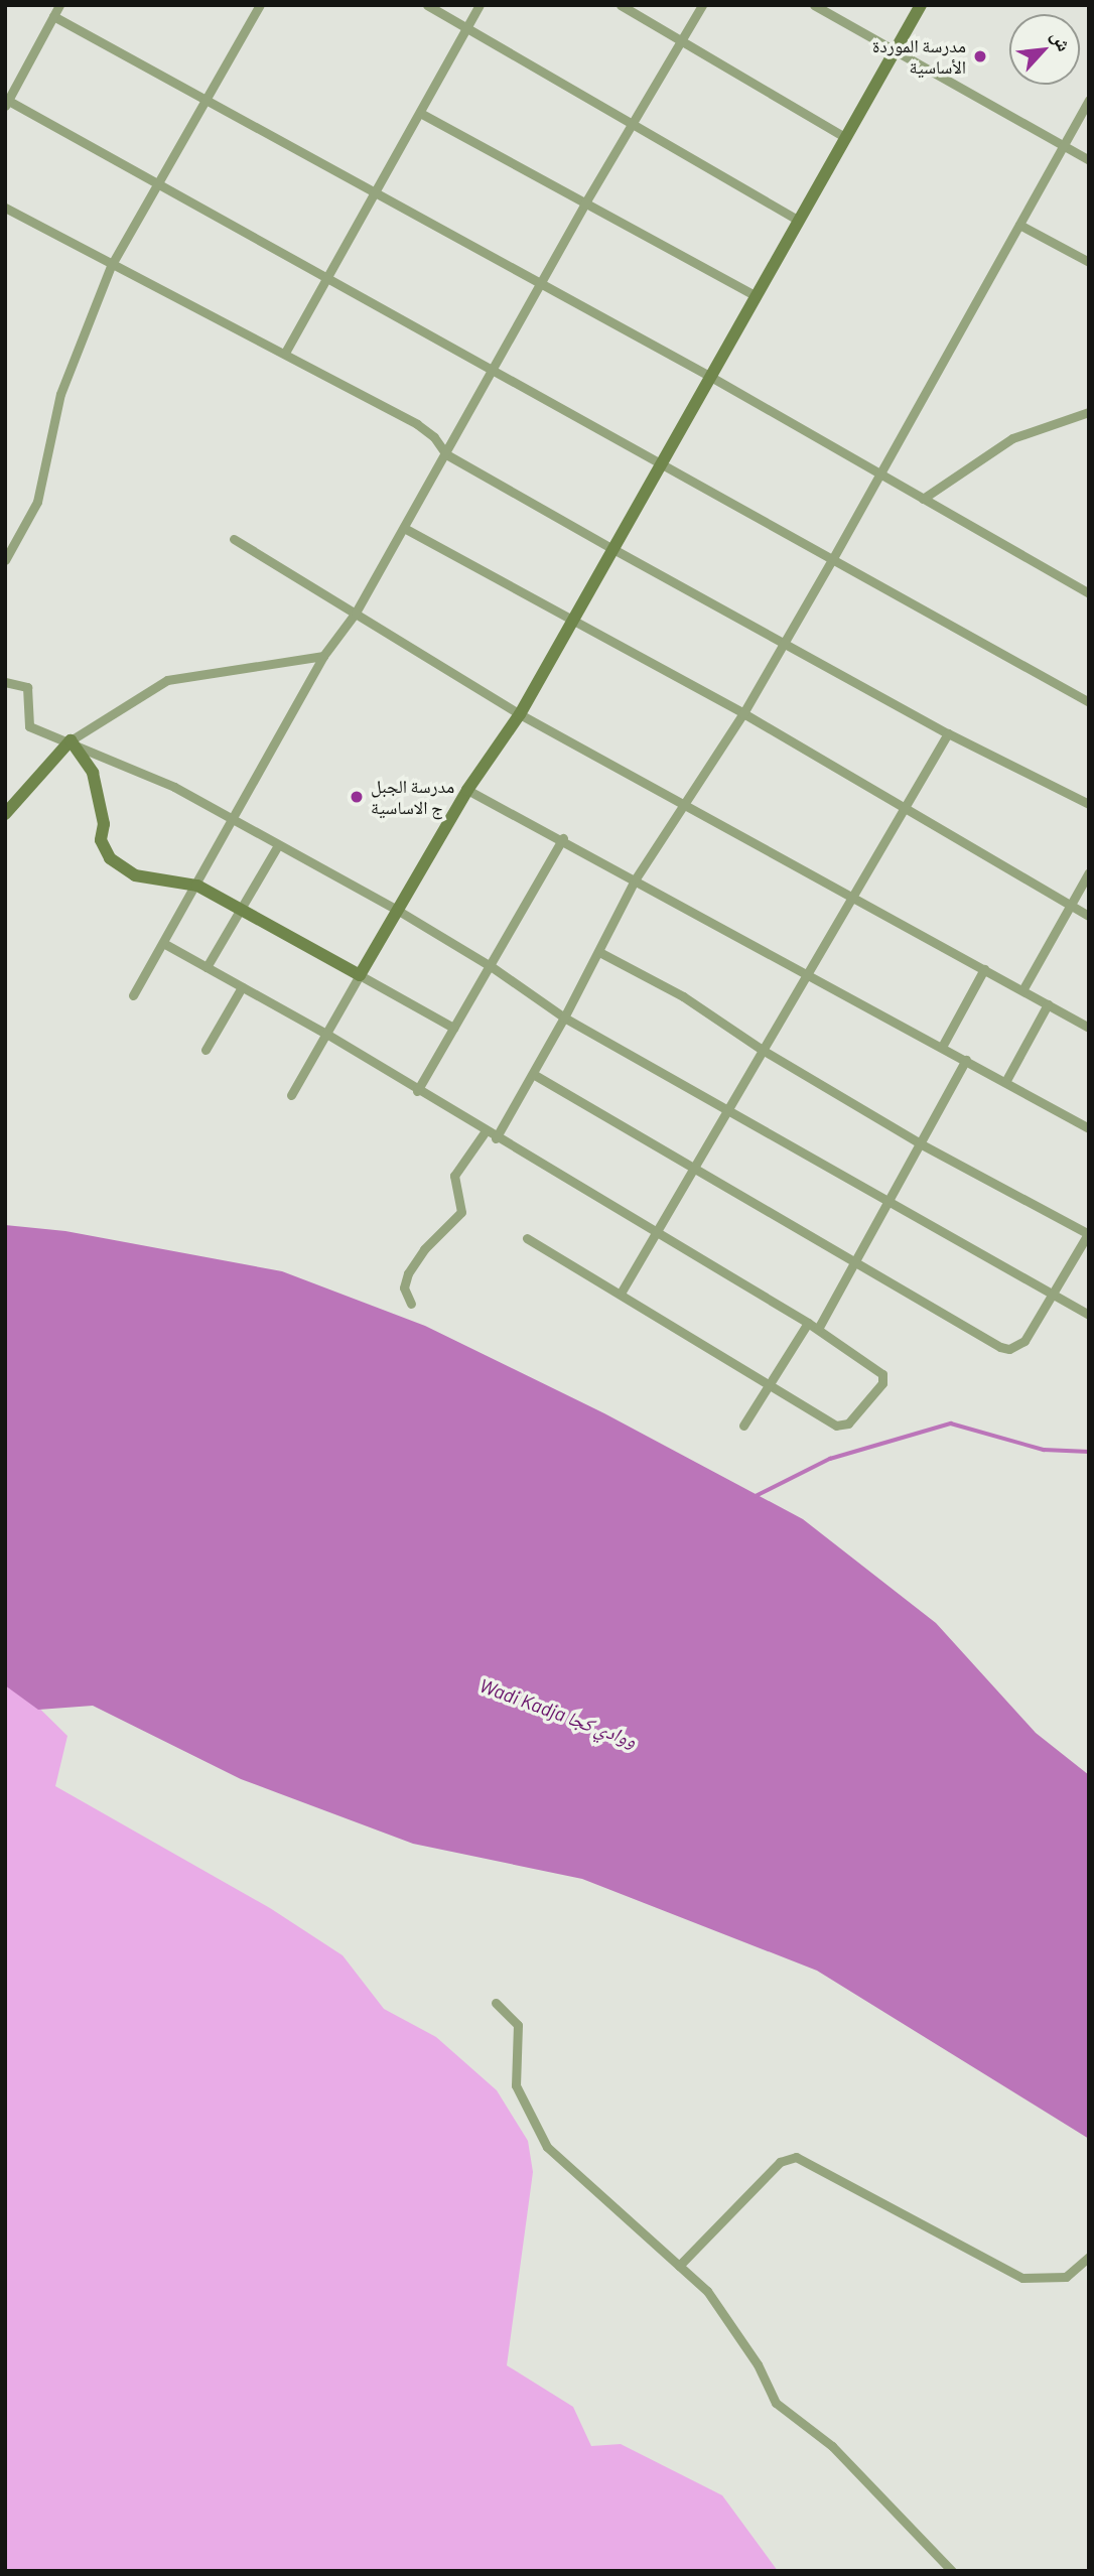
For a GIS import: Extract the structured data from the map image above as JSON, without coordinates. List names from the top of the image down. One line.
{"water":["Wadi Kadja ووادي كجا"],"places":["مدرسة الموردة الأساسية","مدرسة الجبل ج الاساسية"],"north":"top right"}
